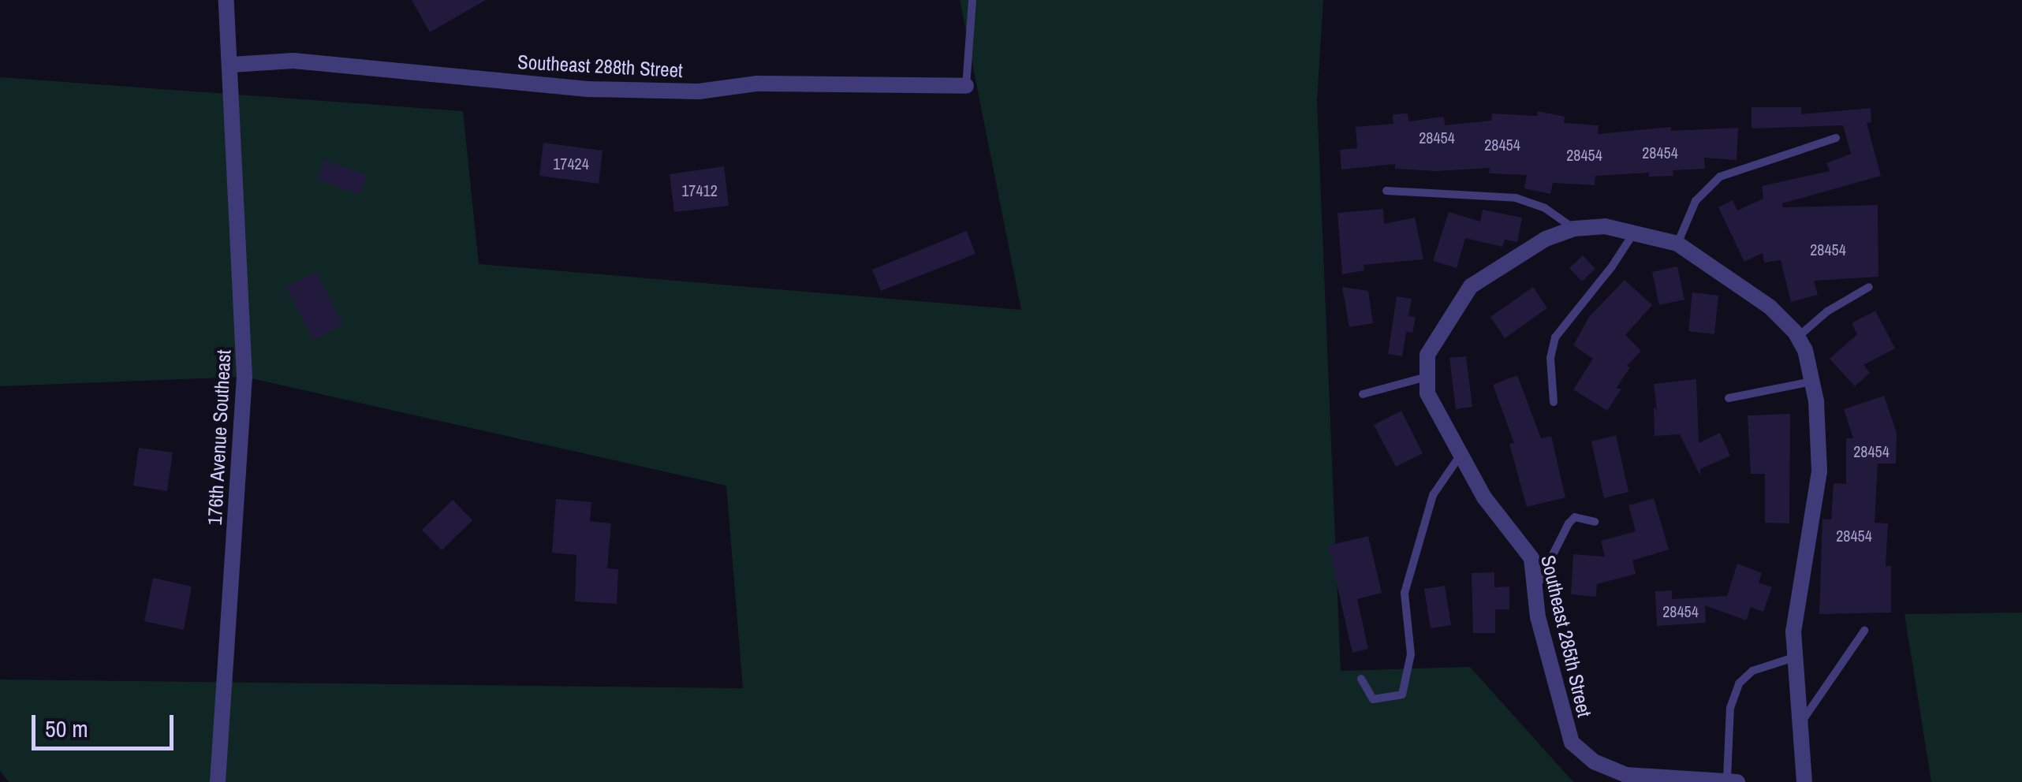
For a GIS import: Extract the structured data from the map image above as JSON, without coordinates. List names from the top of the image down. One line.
{"streets":{"street":["Southeast 288th Street","176th Avenue Southeast","Southeast 285th Street"]},"crossings":[["Southeast 288th Street","176th Avenue Southeast"]],"house_numbers":["28454","28454","28454","28454","17424","17412","28454","28454","28454","28454"],"scale_bar":"50 m"}
